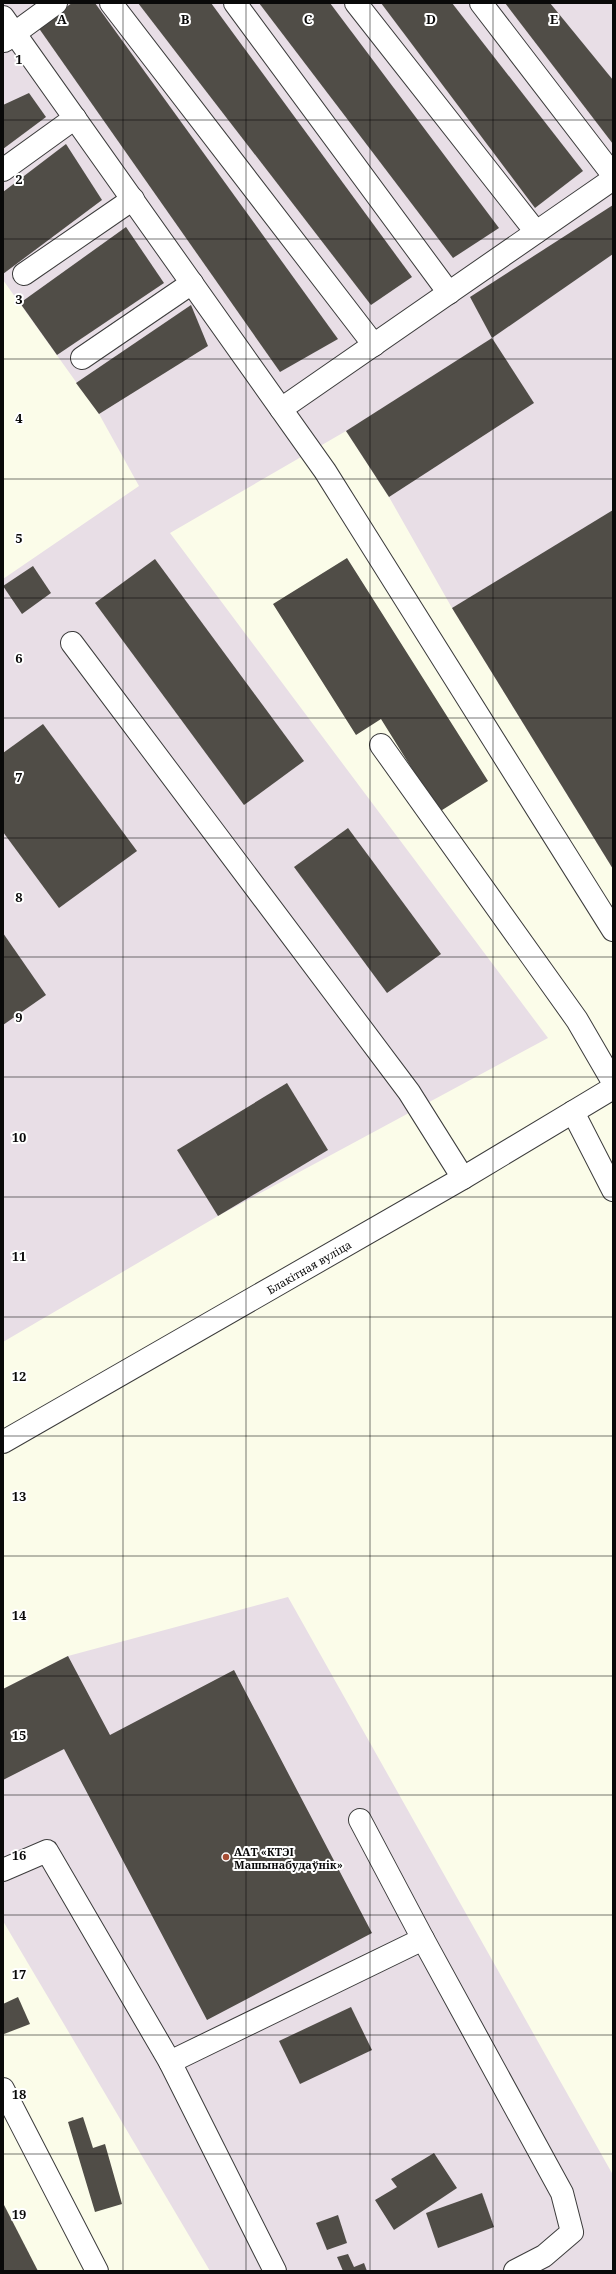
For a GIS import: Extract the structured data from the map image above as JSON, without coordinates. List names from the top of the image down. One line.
{"streets":{"street":["Блакітная вуліца"]},"places":["ААТ «КТЭІ Машынабудаўнік»"],"grid":{"columns":["A","B","C","D","E"],"rows":["1","2","3","4","5","6","7","8","9","10","11","12","13","14","15","16","17","18","19"]}}
